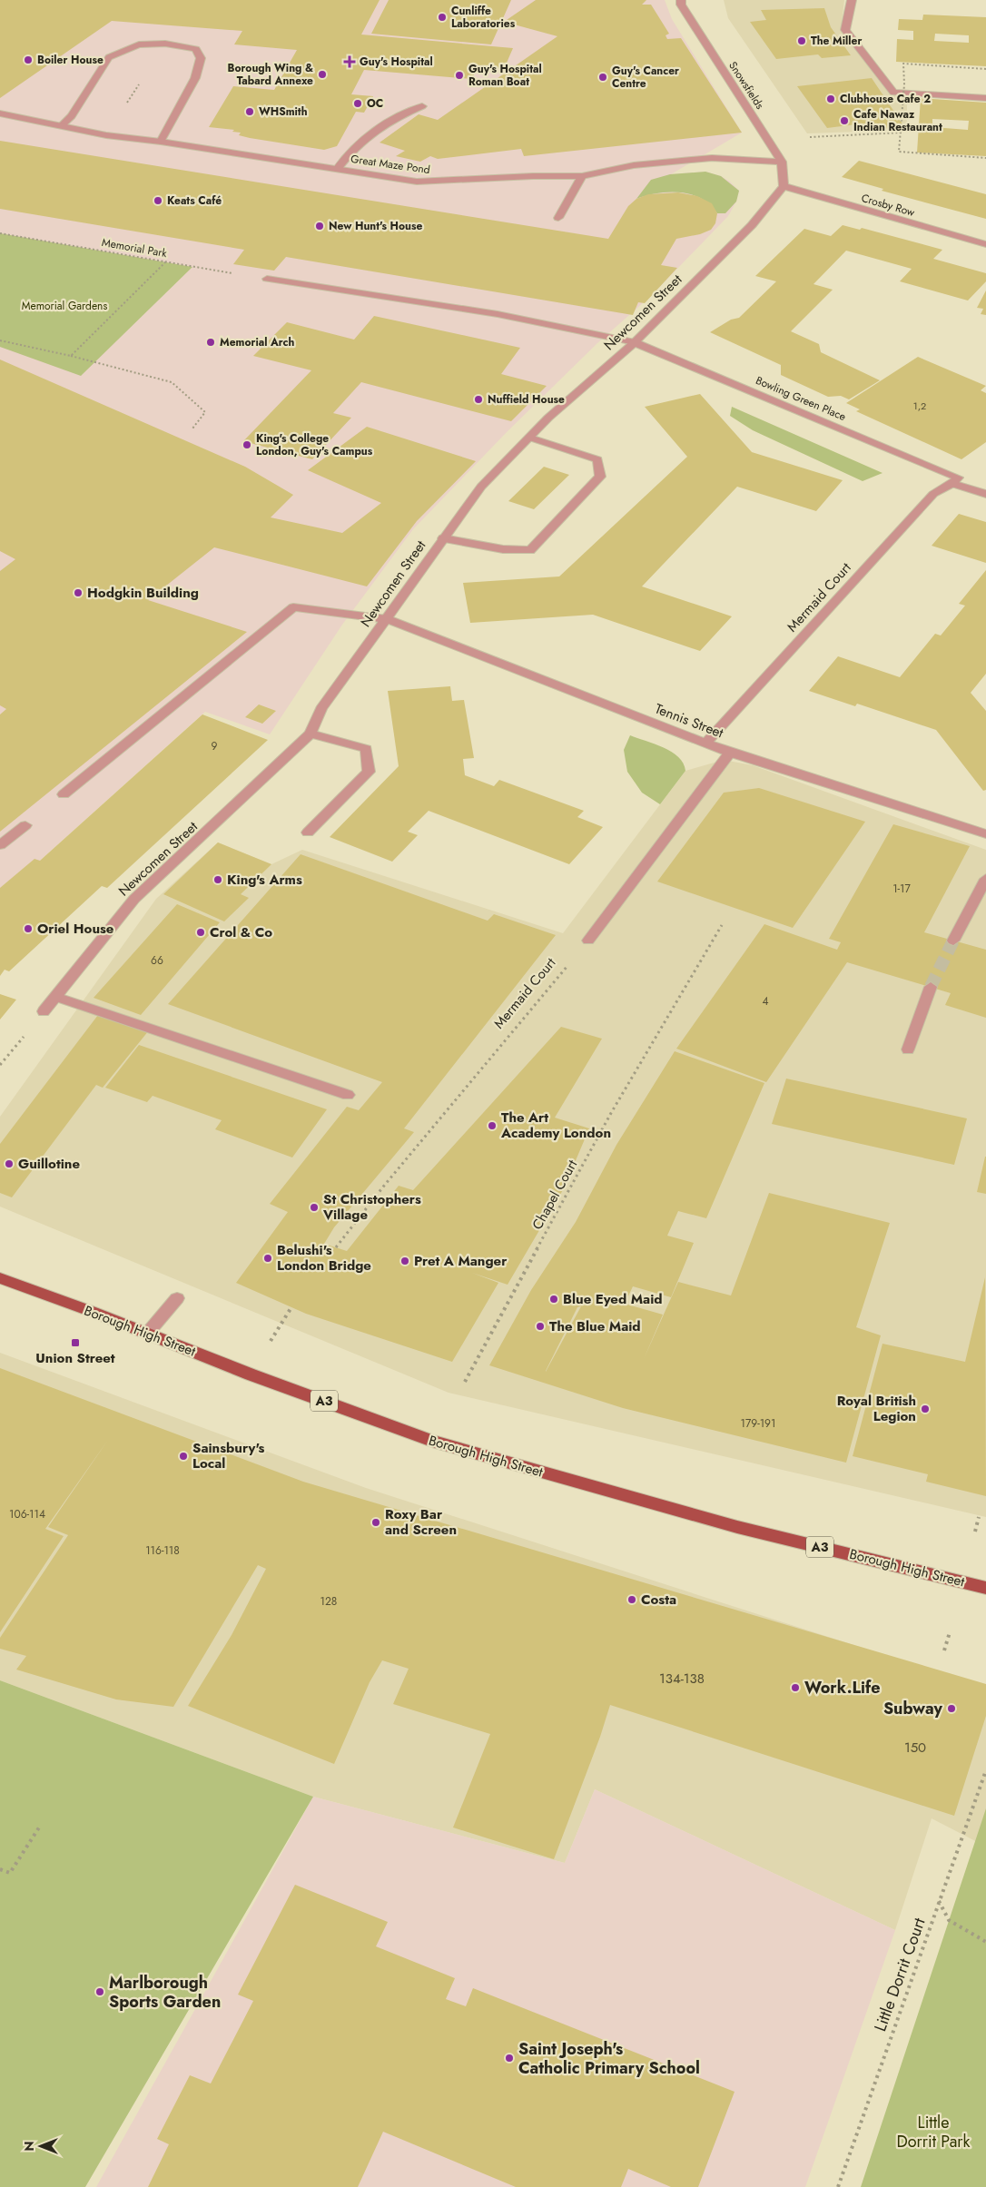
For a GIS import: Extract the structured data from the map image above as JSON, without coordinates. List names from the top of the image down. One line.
{"streets":{"main road":["Borough High Street","A3"],"street":["Snowsfields","Great Maze Pond","Crosby Row","Newcomen Street","Bowling Green Place","Mermaid Court","Tennis Street"],"path":["Memorial Park","Chapel Court","Little Dorrit Court"]},"crossings":[["Snowsfields","Great Maze Pond"],["Snowsfields","Crosby Row"],["Snowsfields","Newcomen Street"],["Crosby Row","Newcomen Street"],["Memorial Park","Bowling Green Place"],["Newcomen Street","Bowling Green Place"],["Newcomen Street","Tennis Street"],["Bowling Green Place","Mermaid Court"],["Mermaid Court","Tennis Street"]],"parks":["Memorial Gardens","Little Dorrit Park"],"places":{"other":["Cunliffe Laboratories","The Miller","Boiler House","Borough Wing & Tabard Annexe","Guy's Hospital Roman Boat","Guy's Cancer Centre","Clubhouse Cafe 2","OC","WHSmith","Cafe Nawaz Indian Restaurant","Keats Café","New Hunt's House","Memorial Arch","Nuffield House","King's College London, Guy's Campus","Hodgkin Building","King's Arms","Oriel House","Crol & Co","The Art Academy London","Guillotine","St Christophers Village","Belushi's London Bridge","Pret A Manger","Blue Eyed Maid","The Blue Maid","Royal British Legion","Sainsbury's Local","Roxy Bar and Screen","Costa","Work.Life","Subway","Marlborough Sports Garden","Saint Joseph's Catholic Primary School"],"health":["Guy's Hospital"],"transit":["Union Street"]},"house_numbers":["1,2","9","1-17","66","4","179-191","106-114","116-118","128","134-138","150"],"north":"left"}
